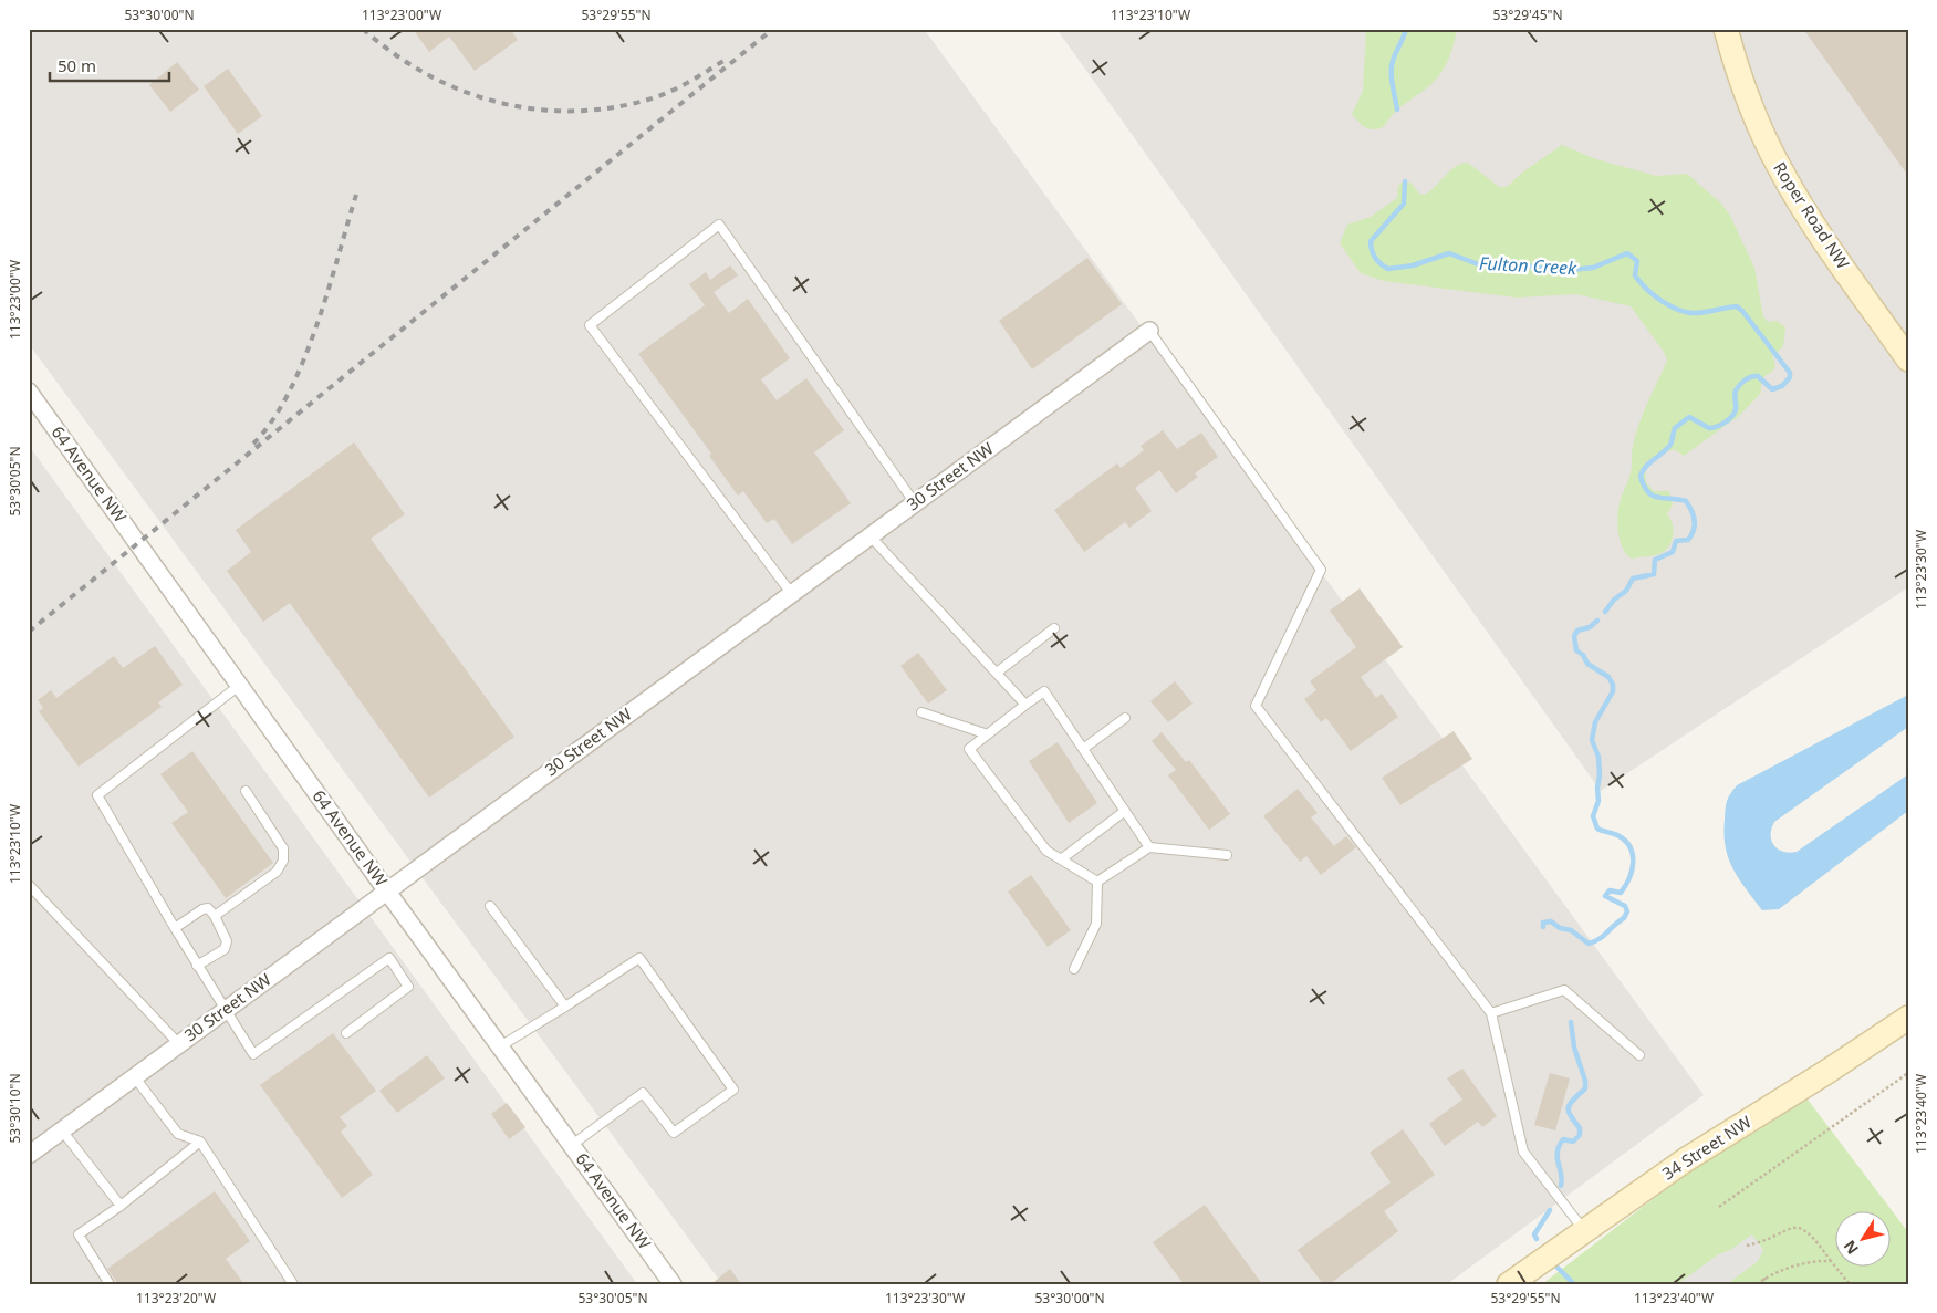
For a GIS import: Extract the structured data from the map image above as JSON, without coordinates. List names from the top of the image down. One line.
{"streets":{"main road":["Roper Road NW","34 Street NW"],"street":["64 Avenue NW","30 Street NW"]},"crossings":[["64 Avenue NW","30 Street NW"]],"water":["Fulton Creek"],"scale_bar":"50 m","north":"bottom left","coordinates":["53°30'00\"N","113°23'00\"W","53°29'55\"N","113°23'10\"W","53°29'45\"N","53°30'05\"N","113°23'30\"W","53°30'10\"N","113°23'40\"W","113°23'20\"W"]}
